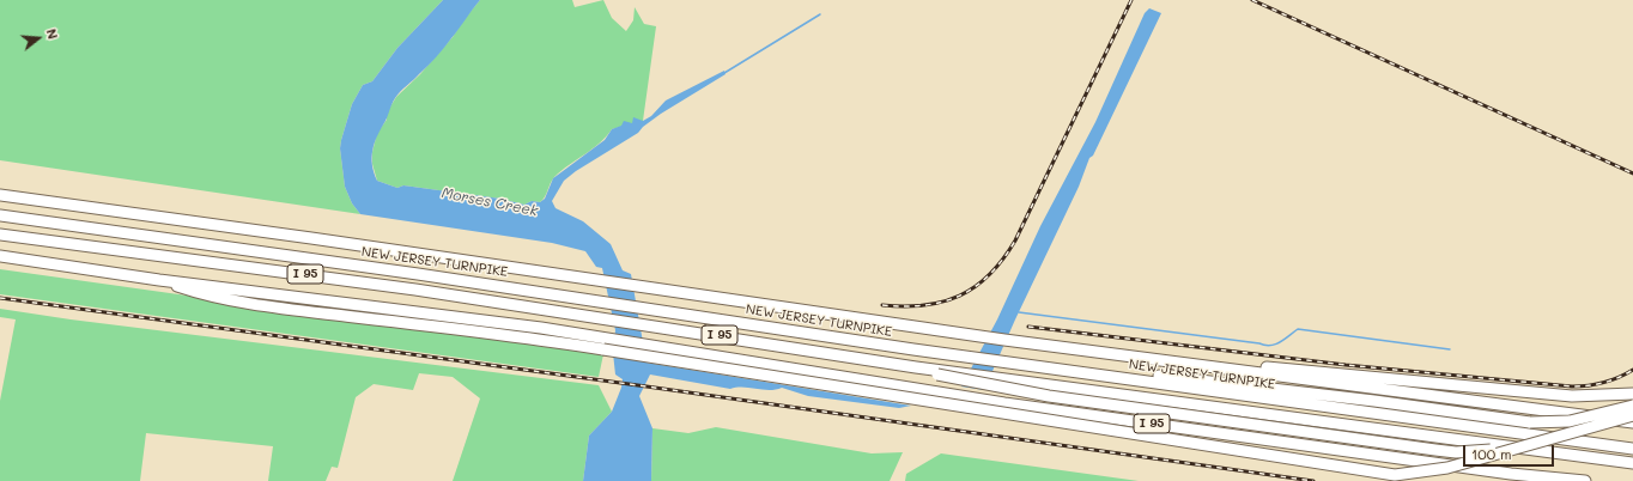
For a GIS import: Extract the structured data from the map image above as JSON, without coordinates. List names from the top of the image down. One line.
{"streets":{"highway":["NEW JERSEY TURNPIKE","I 95"]},"water":["Morses Creek"],"scale_bar":"100 m","north":"right"}
